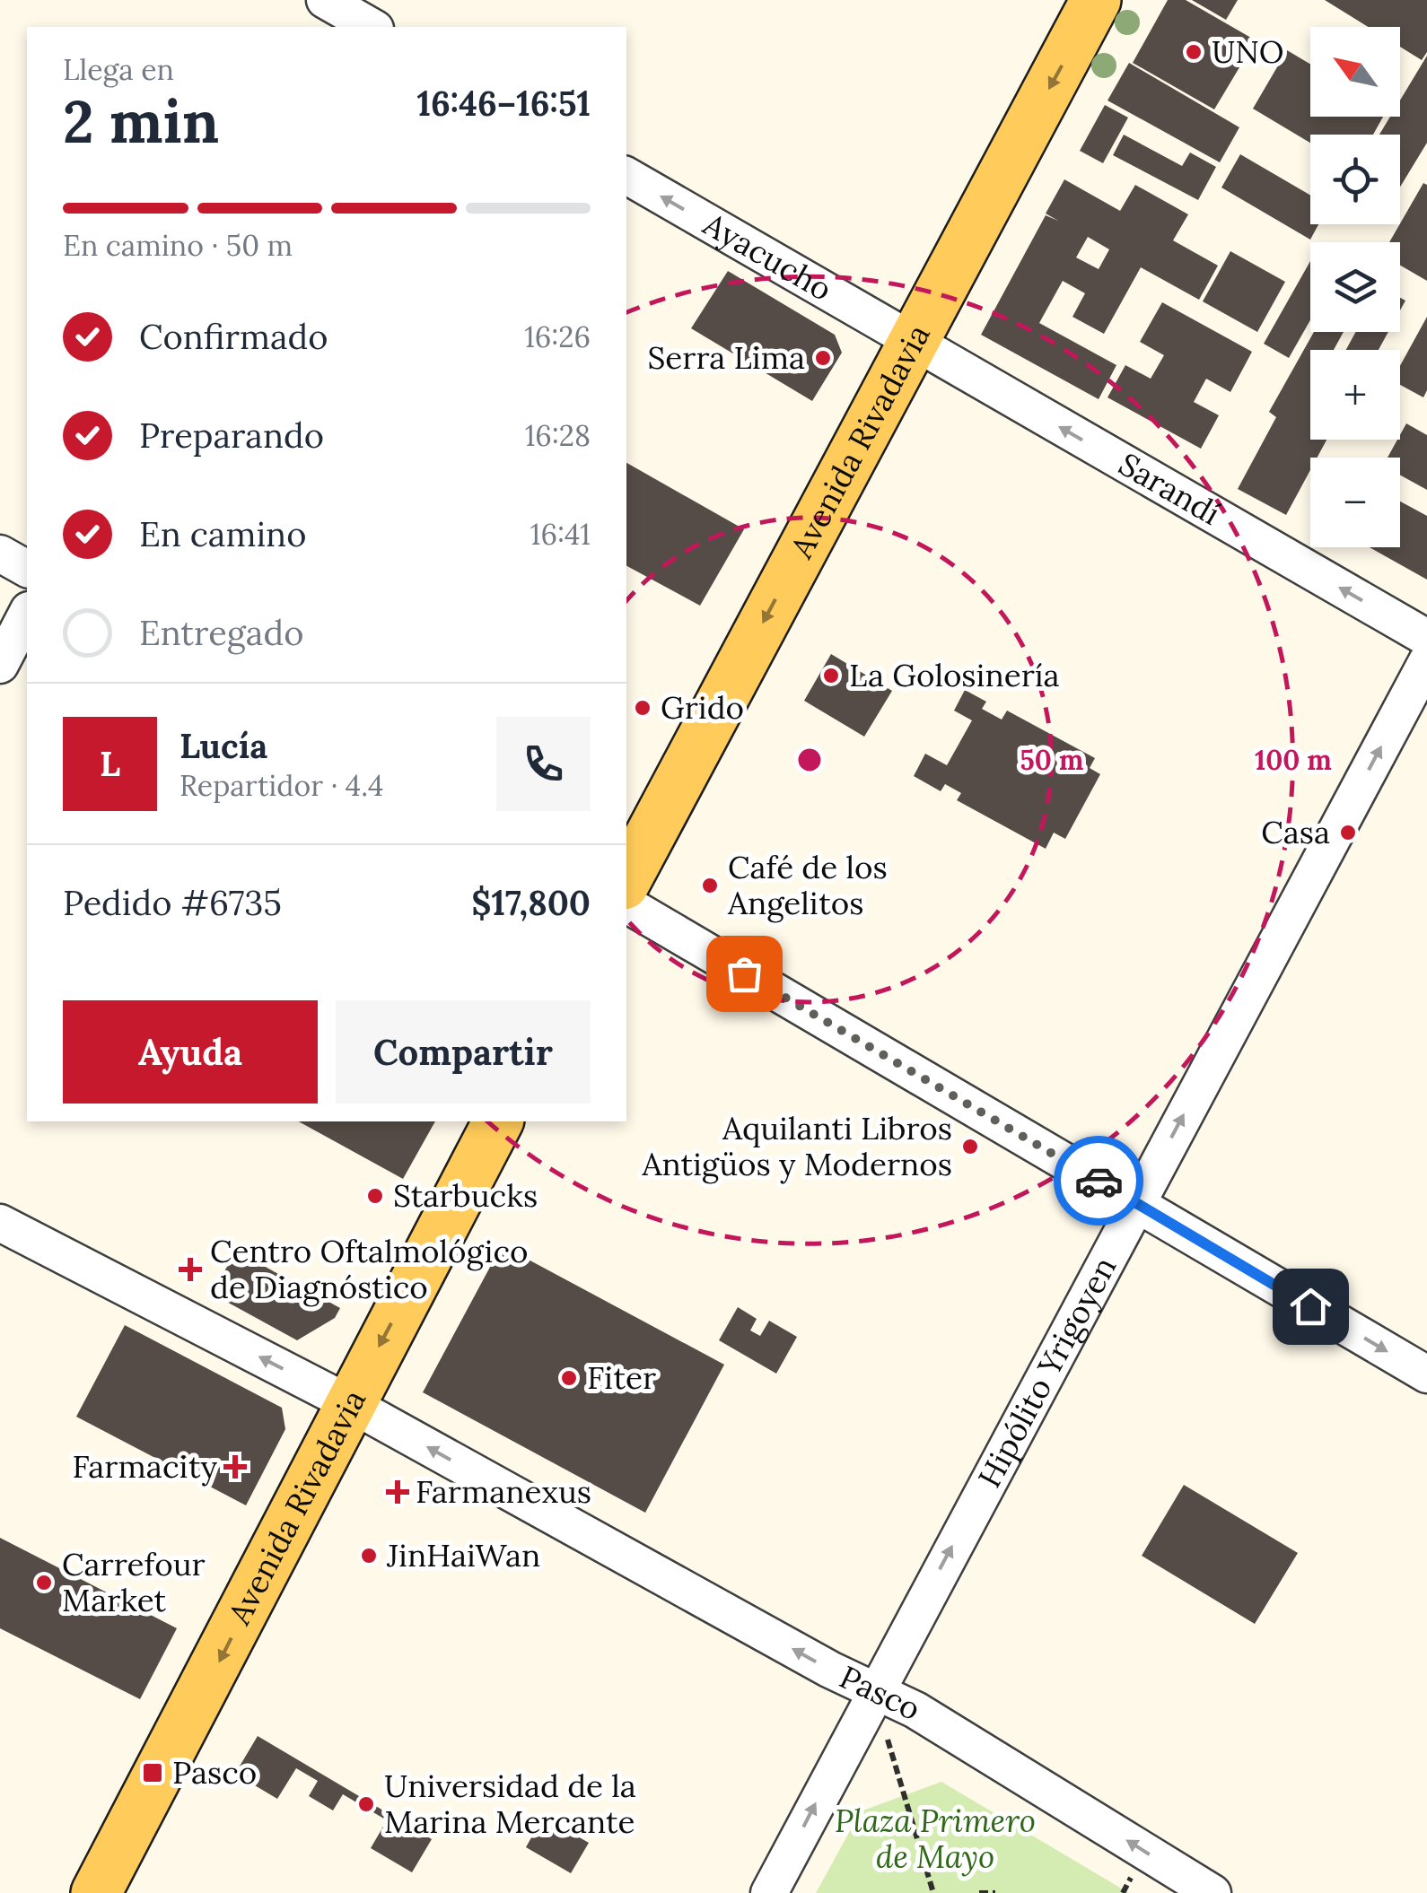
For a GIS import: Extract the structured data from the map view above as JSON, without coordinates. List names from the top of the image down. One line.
{"streets":{"main road":["Avenida Rivadavia"],"street":["Ayacucho","Sarandí","Hipólito Yrigoyen","Pasco"]},"crossings":[["Ayacucho","Avenida Rivadavia"],["Ayacucho","Sarandí"],["Avenida Rivadavia","Sarandí"],["Avenida Rivadavia","Pasco"],["Hipólito Yrigoyen","Pasco"]],"one_way":["Ayacucho","Avenida Rivadavia","Sarandí","Hipólito Yrigoyen","Pasco"],"parks":["Plaza Primero de Mayo"],"places":{"other":["UNO","Serra Lima","La Golosinería","Grido","Casa","Café de los Angelitos","Aquilanti Libros Antigüos y Modernos","Starbucks","Fiter","JinHaiWan","Carrefour Market","Universidad de la Marina Mercante"],"health":["Centro Oftalmológico de Diagnóstico","Farmacity","Farmanexus"],"transit":["Pasco"]},"north":"top left","page":{"map_buttons":["+","−"],"heading":["2 min","Llega en","16:46–16:51"],"panel":["Lucía","Repartidor · 4.4","Pedido #6735","$17,800"],"bar":"En camino · 50 m","list":[["Confirmado","16:26"],["Preparando","16:28"],["En camino","16:41"],"Entregado"],"round":"L","buttons":["Ayuda","Compartir"]},"rings":["50 m","100 m"]}
